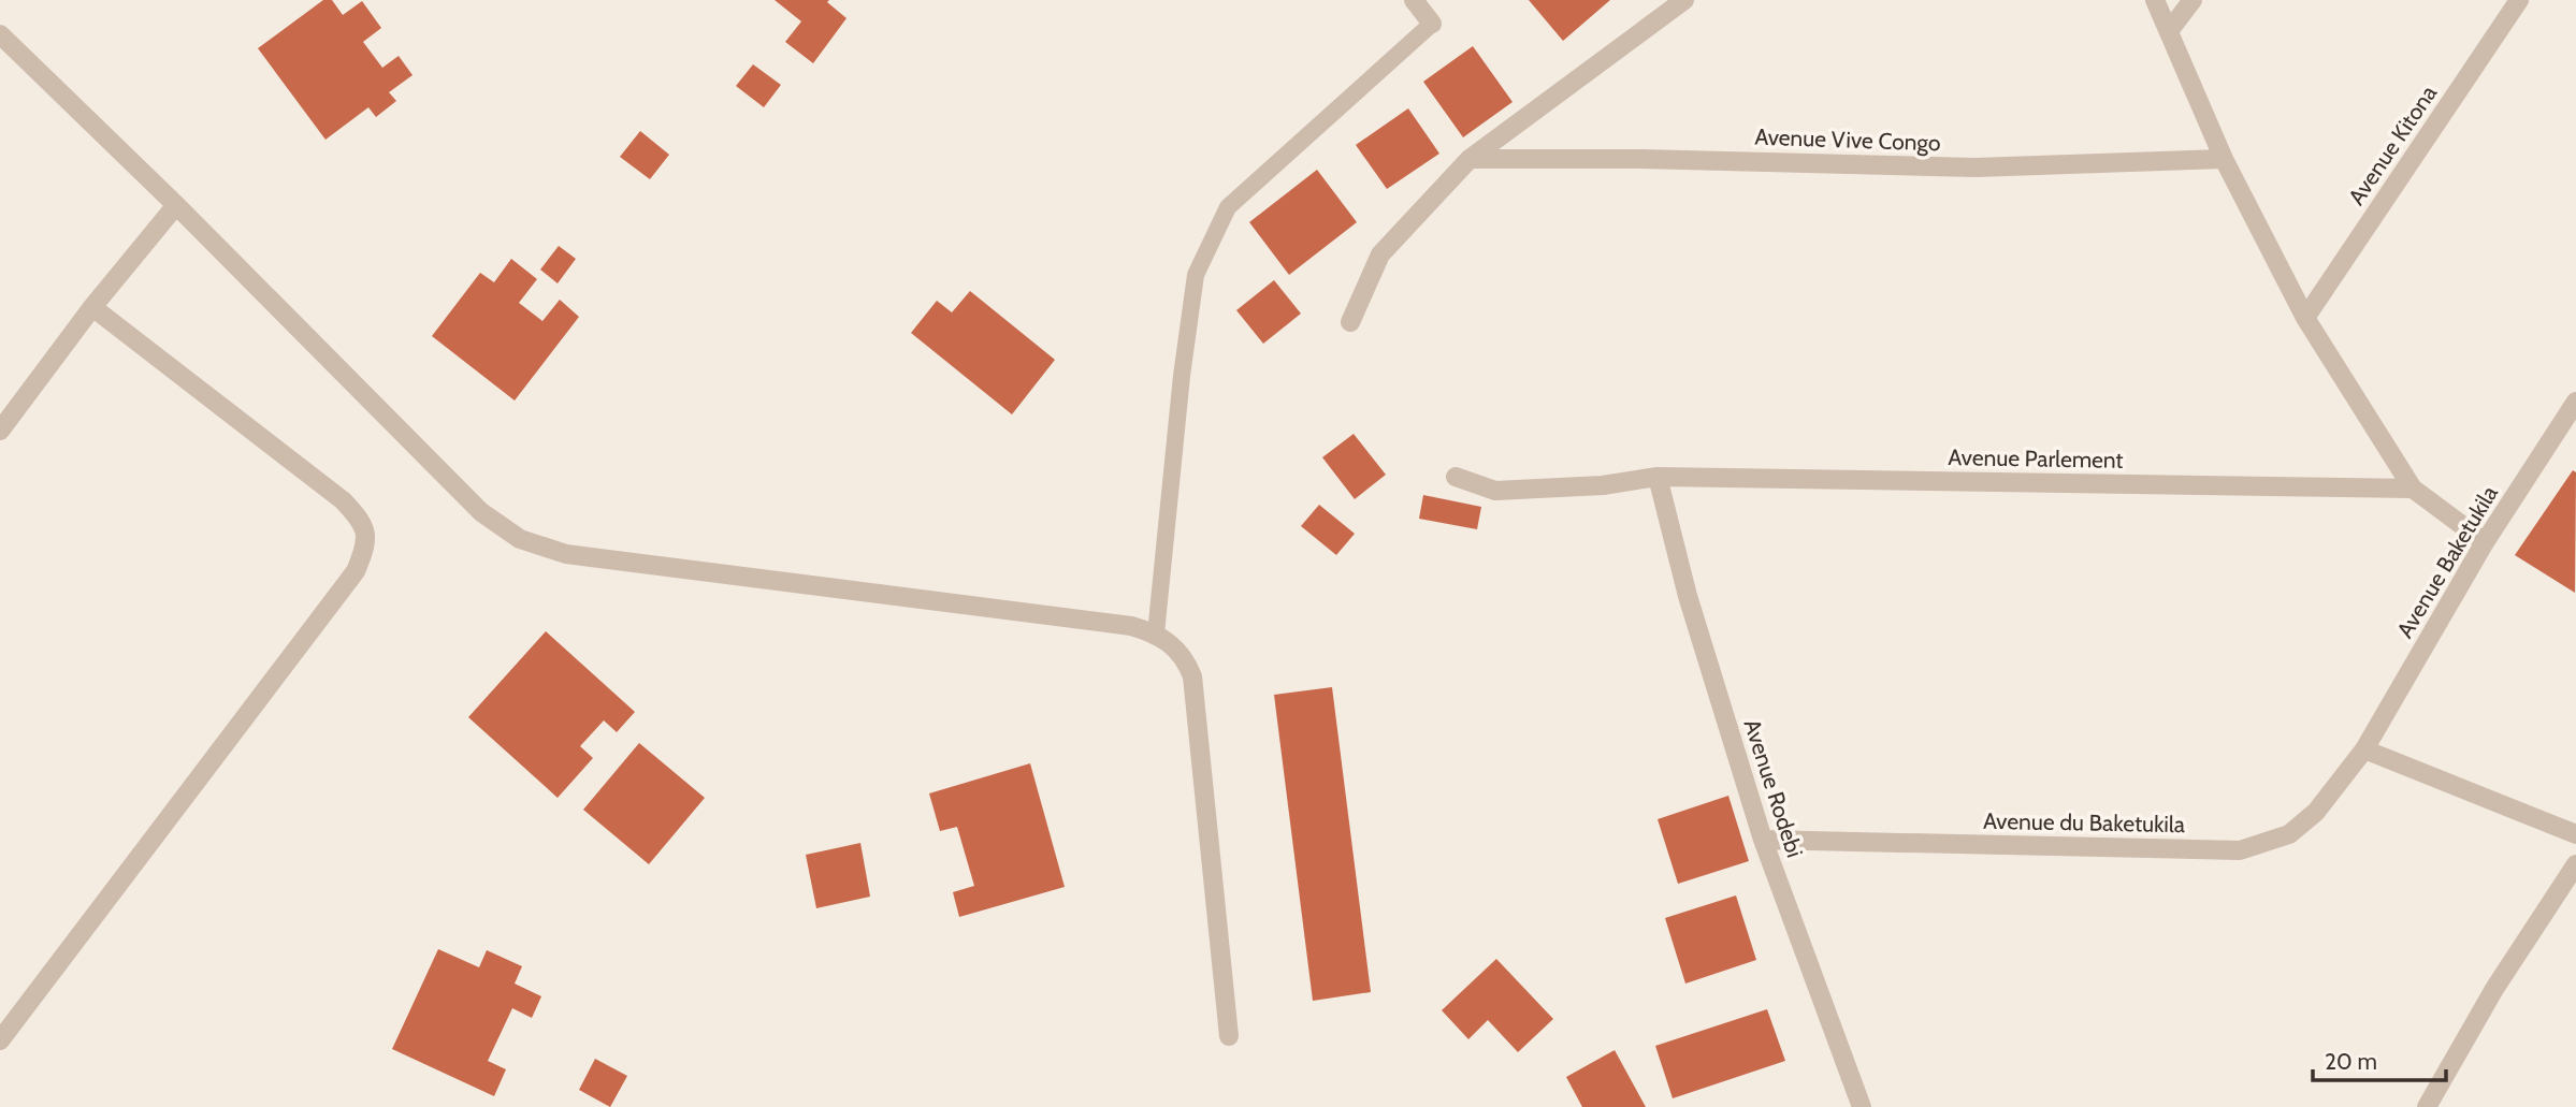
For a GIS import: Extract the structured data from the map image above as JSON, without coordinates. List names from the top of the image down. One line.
{"streets":{"street":["Avenue Vive Congo","Avenue Kitona","Avenue Parlement","Avenue Baketukila","Avenue Rodebi","Avenue du Baketukila"]},"crossings":[["Avenue Parlement","Avenue Rodebi"],["Avenue Baketukila","Avenue du Baketukila"],["Avenue Rodebi","Avenue du Baketukila"]],"scale_bar":"20 m"}
